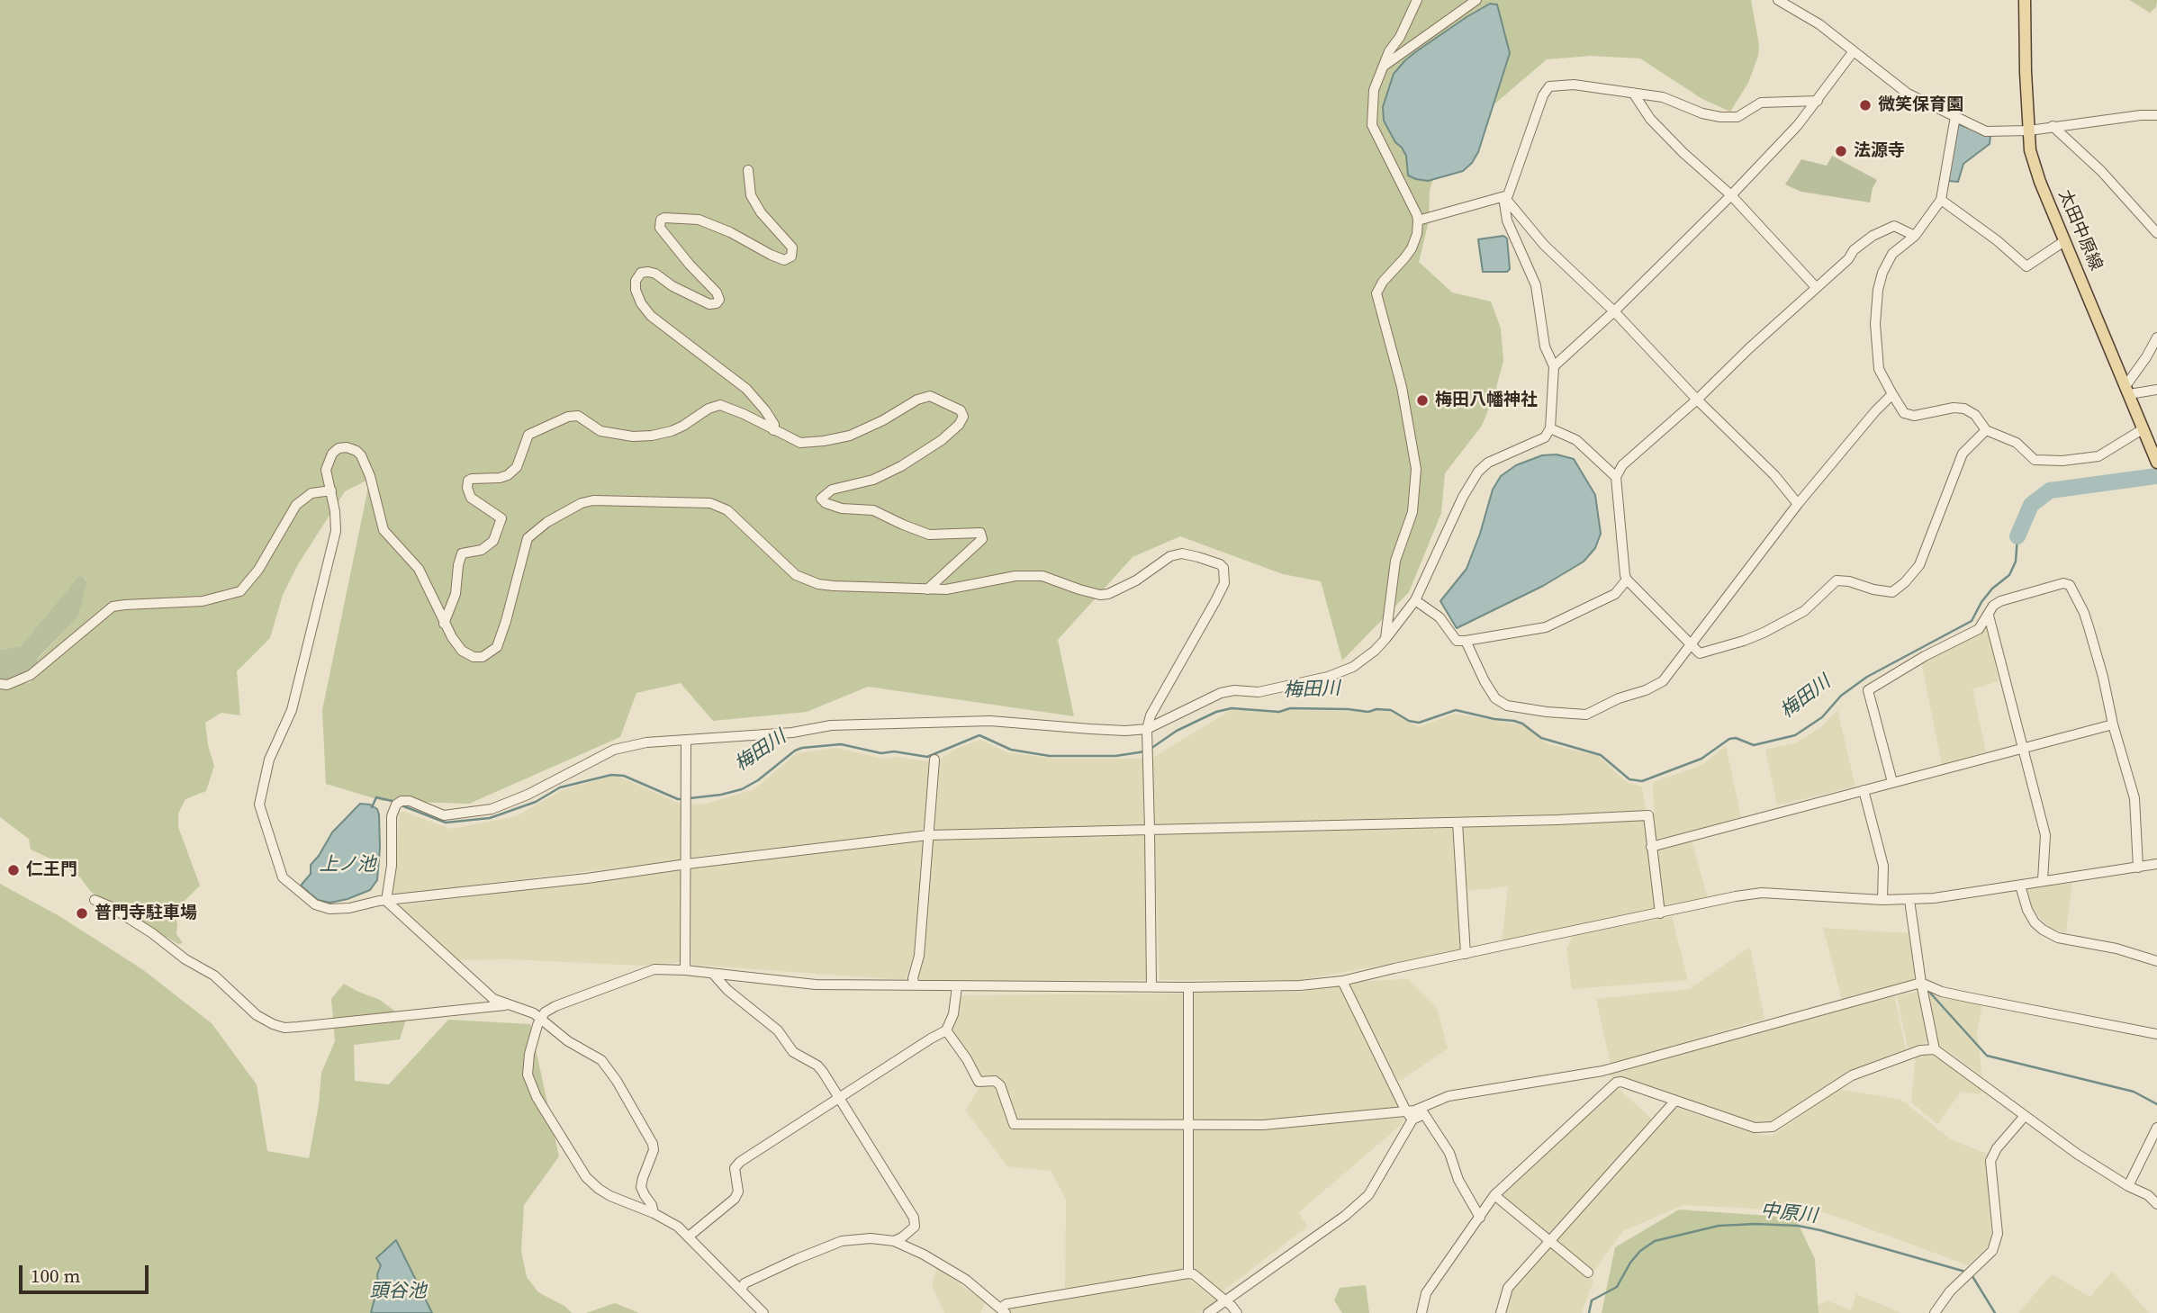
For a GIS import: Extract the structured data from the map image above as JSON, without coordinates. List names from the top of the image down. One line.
{"streets":{"main road":["太田中原線"]},"water":["梅田川","上ノ池","中原川","頭谷池"],"places":["微笑保育園","法源寺","梅田八幡神社","仁王門","普門寺駐車場"],"scale_bar":"100 m"}
